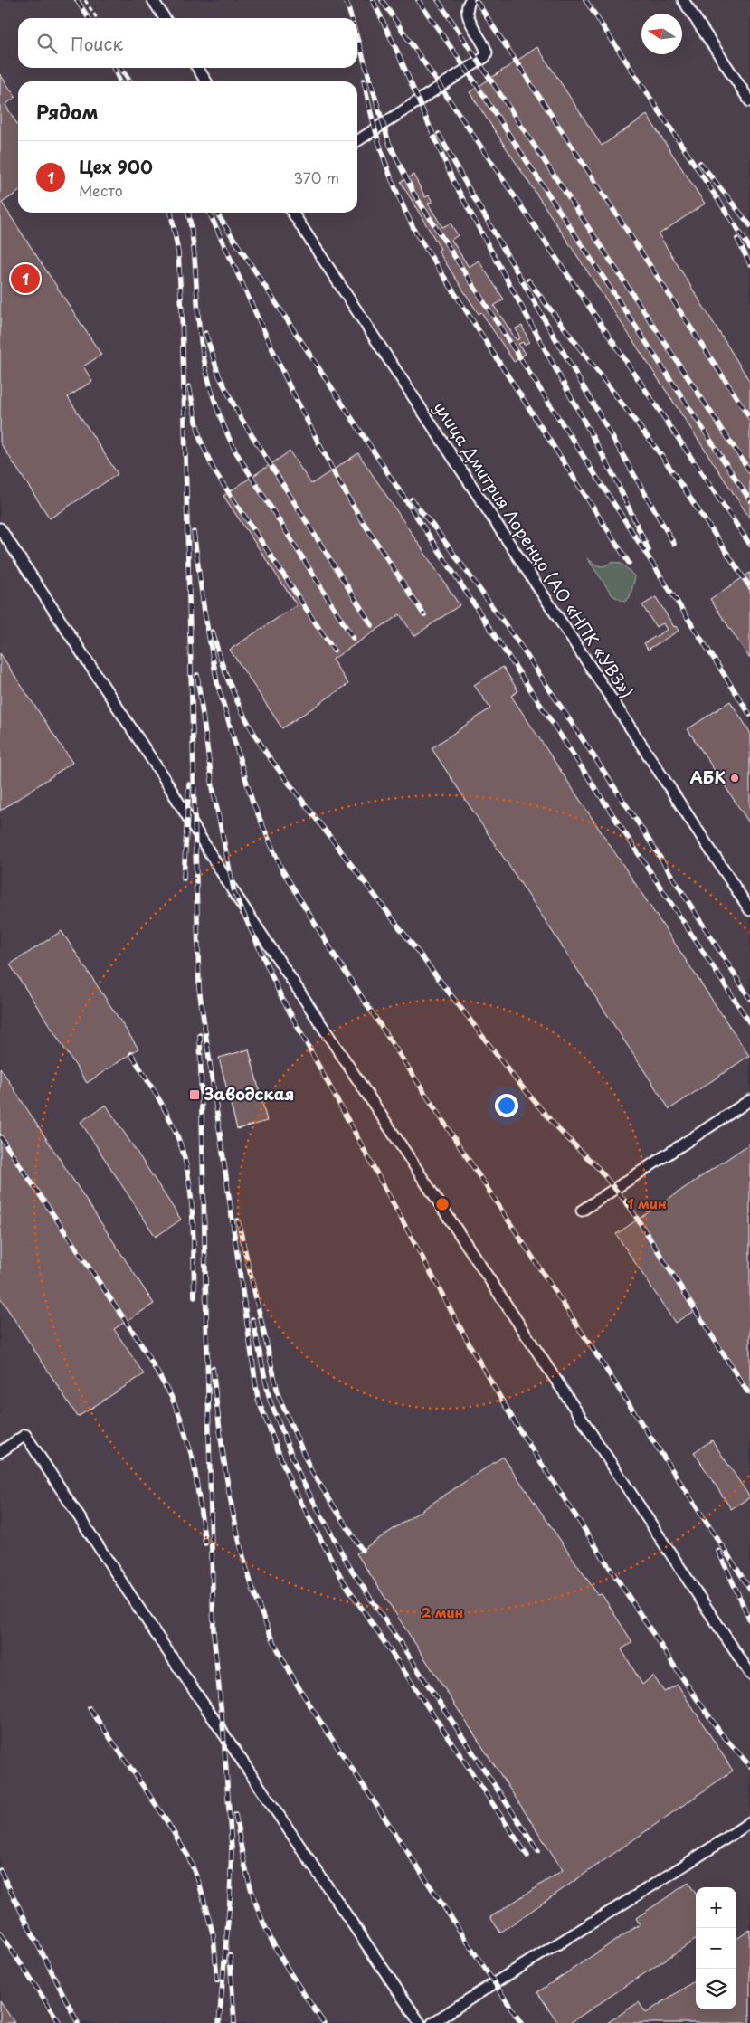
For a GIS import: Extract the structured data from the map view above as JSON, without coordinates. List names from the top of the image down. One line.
{"streets":{"lane":["улица Дмитрия Лоренцо (АО «НПК «УВЗ»)"]},"places":{"other":["АБК"],"transit":["Заводская"]},"north":"left","page":{"search":"Поиск","heading":"Рядом","list":[{"mark":"1","name":"Цех 900","note":"Место","value":"370 m"}],"pins":"1","map_buttons":["+","−"]},"rings":["1 мин","2 мин"]}
